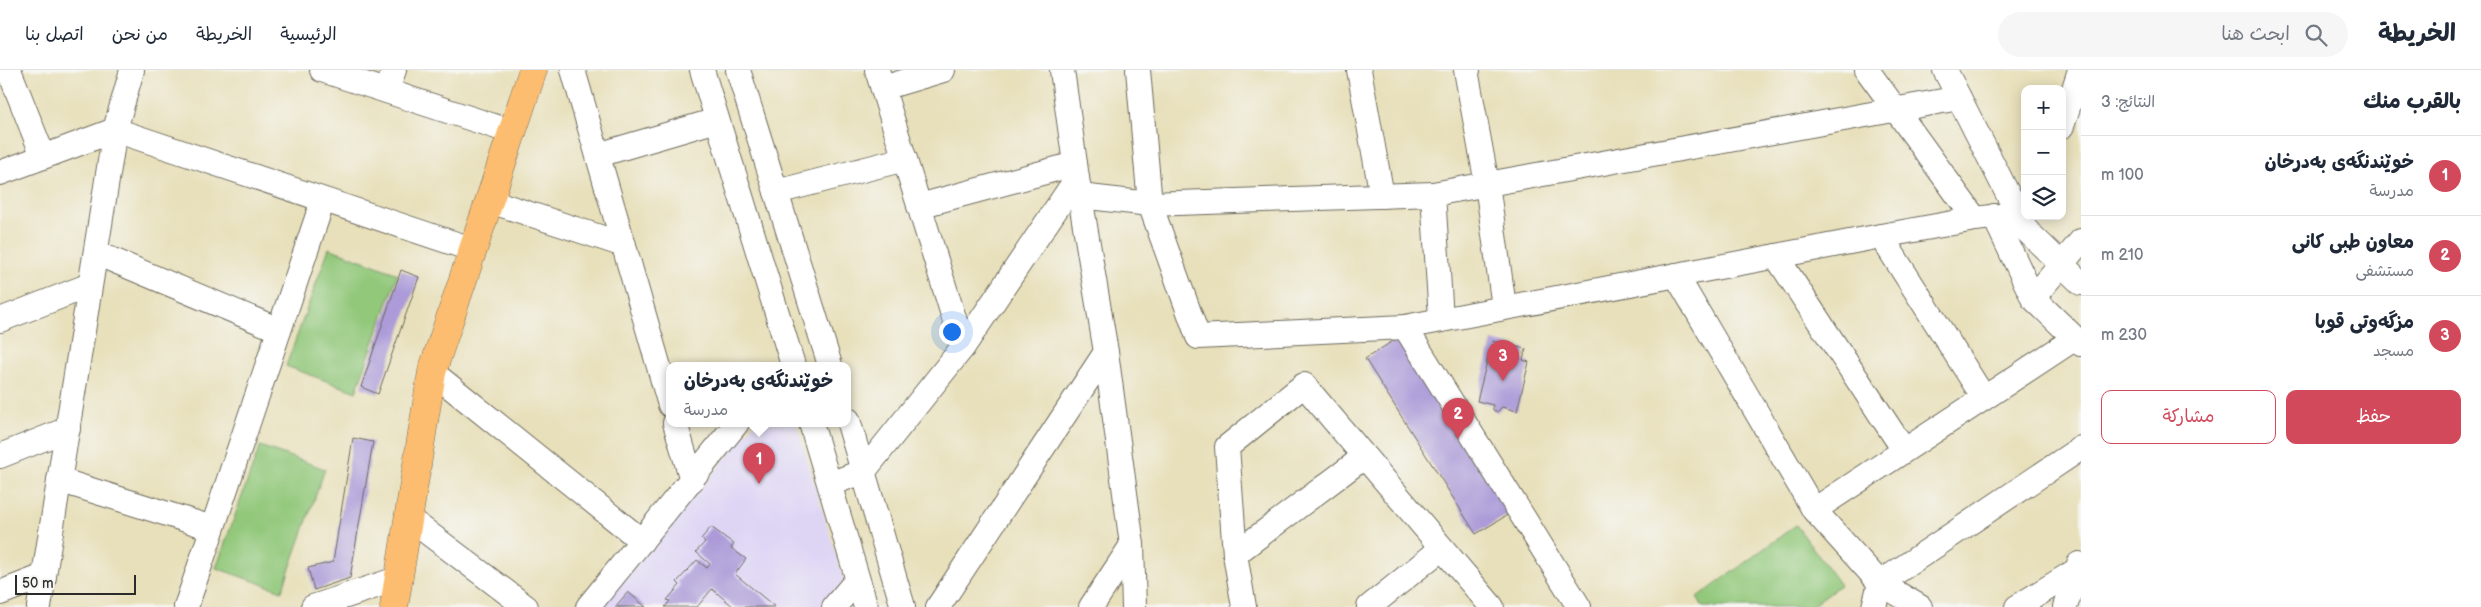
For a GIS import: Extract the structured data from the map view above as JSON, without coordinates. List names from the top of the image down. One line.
{"scale_bar":"50 m","page":{"header":"الخريطة","search":"ابحث هنا","nav":["الرئيسية","الخريطة","من نحن","اتصل بنا"],"heading":["بالقرب منك","النتائج: 3"],"map_buttons":["+","−"],"list":[{"mark":"1","name":"خوێندنگەی بەدرخان","note":"مدرسة","value":"100 m"},{"mark":"2","name":"معاون طبی کانی","note":"مستشفى","value":"210 m"},{"mark":"3","name":"مزگەوتی قوبا","note":"مسجد","value":"230 m"}],"pins":["3","2","1"],"popup":["خوێندنگەی بەدرخان","مدرسة"],"buttons":["حفظ","مشاركة"],"scale":"50 m"}}
